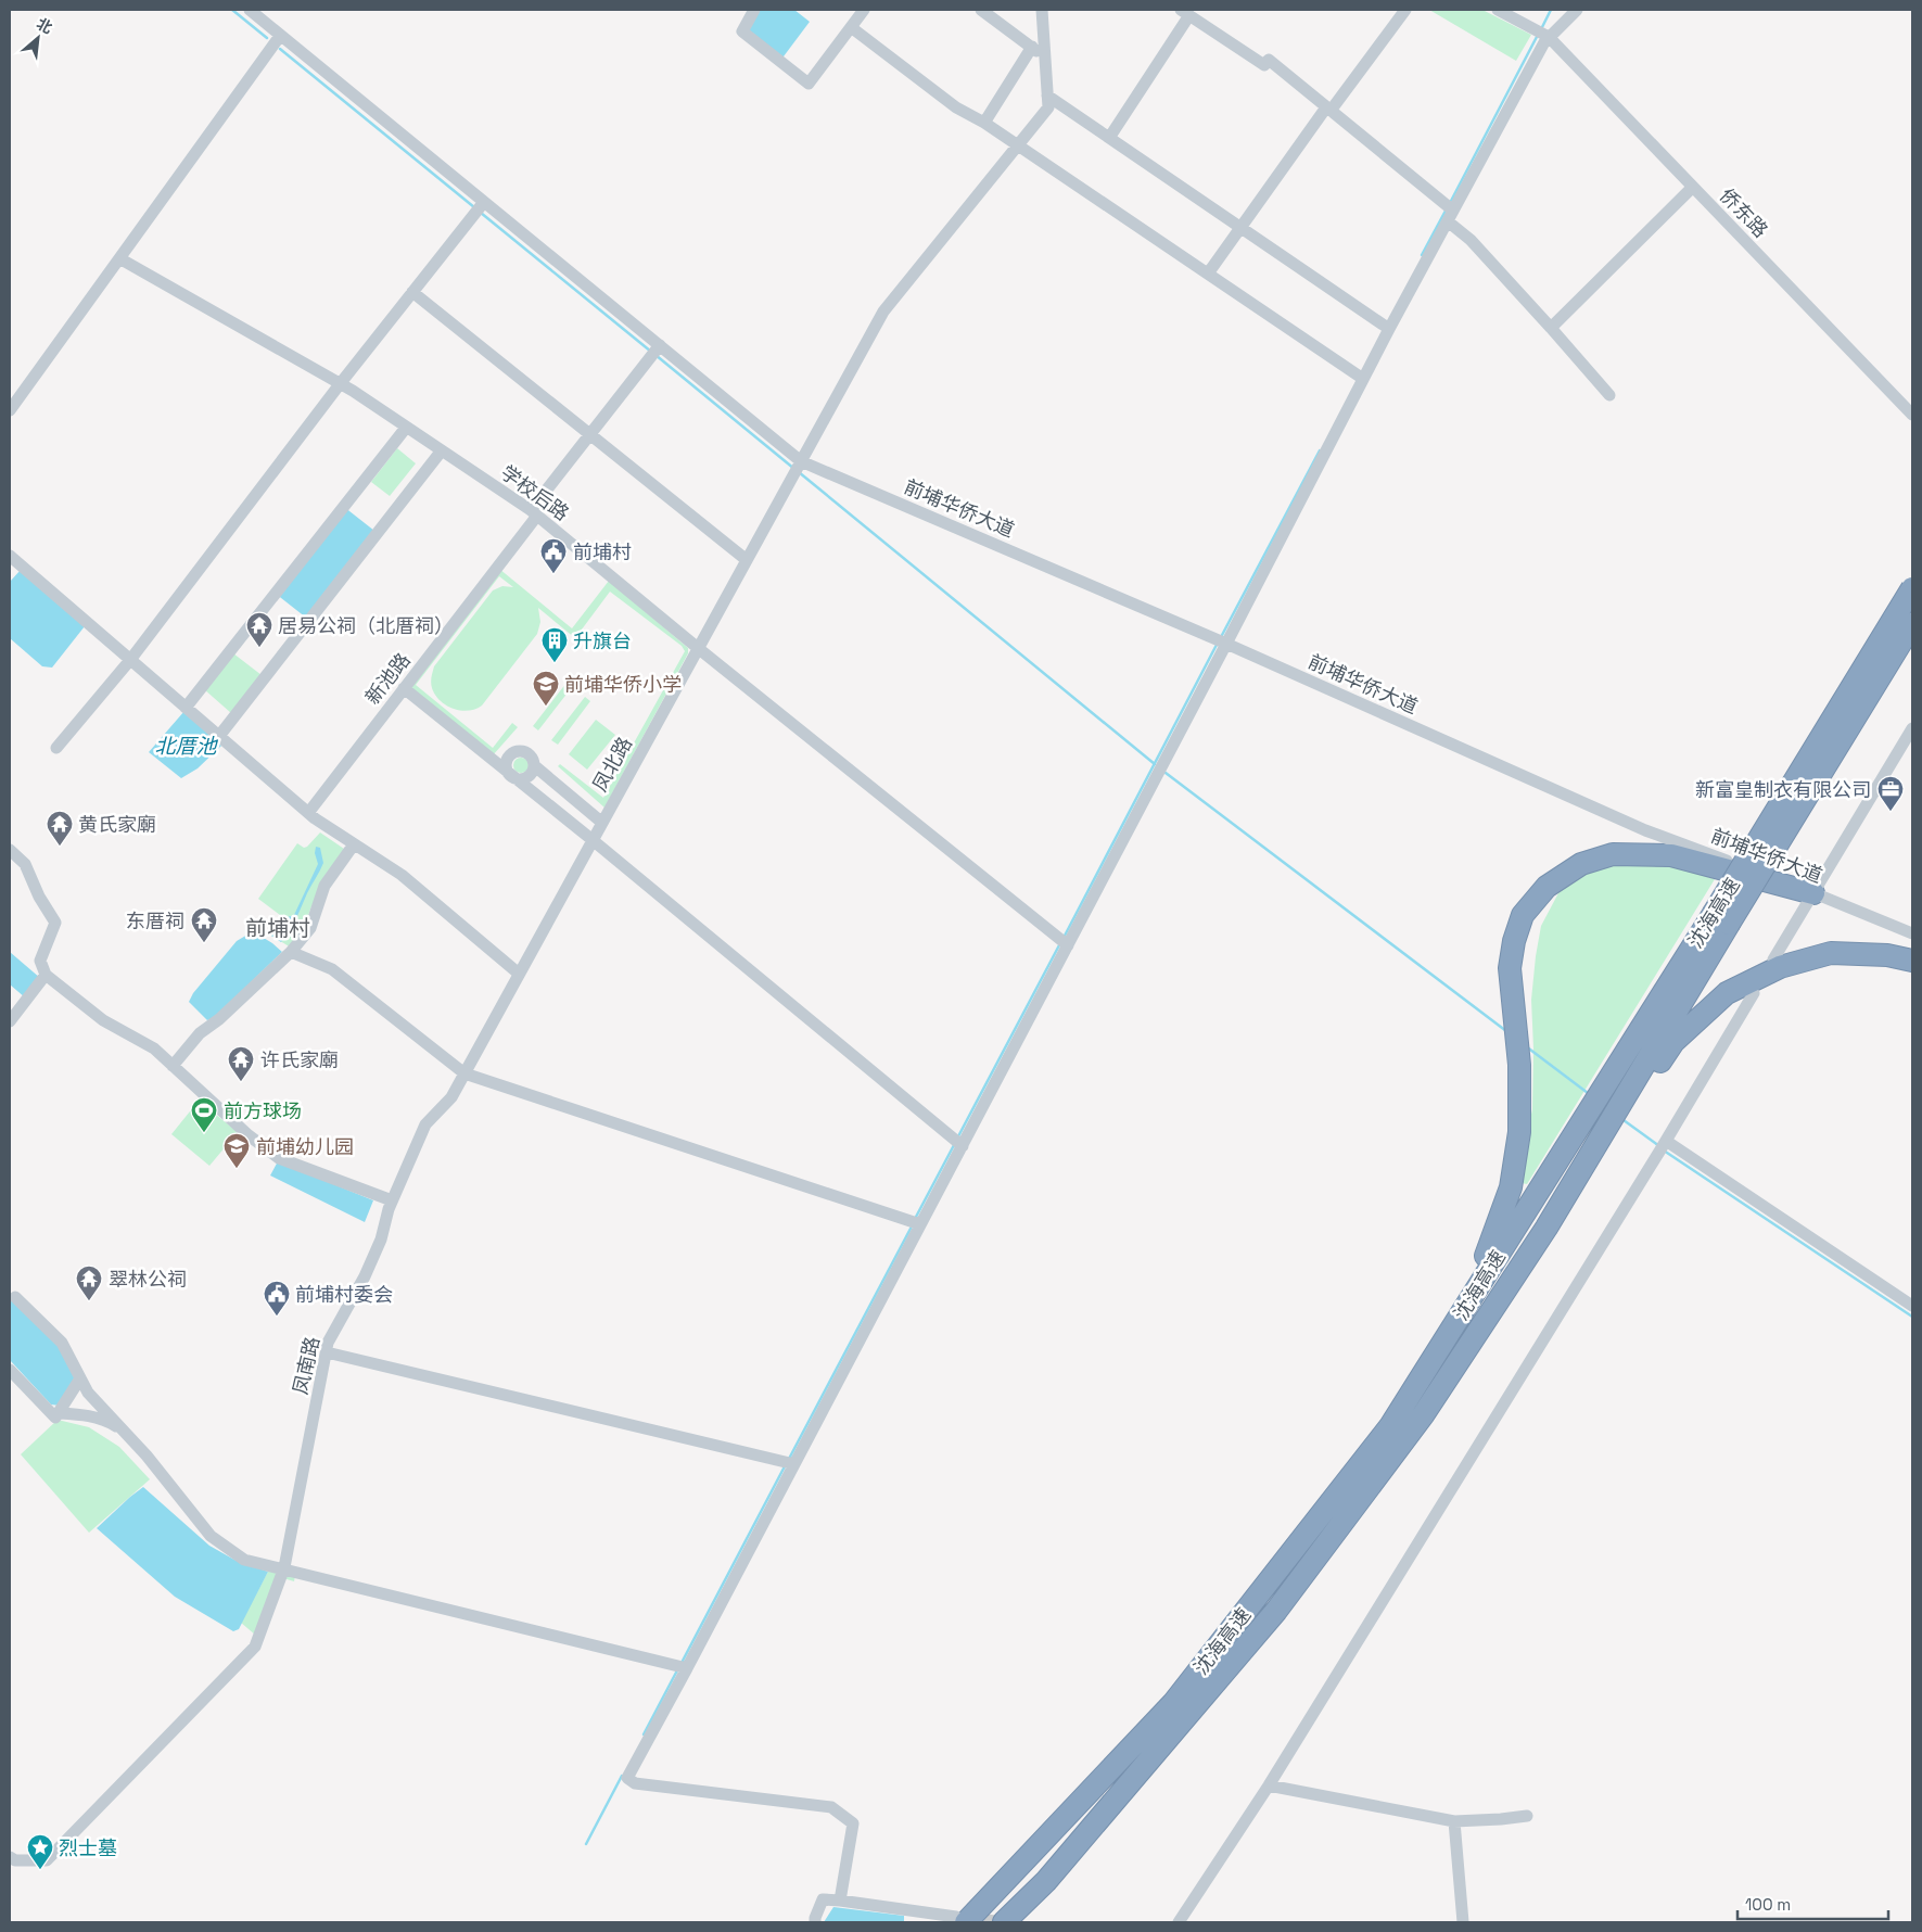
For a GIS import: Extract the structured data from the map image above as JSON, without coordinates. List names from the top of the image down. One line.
{"streets":{"highway":["沈海高速"],"street":["侨东路","学校后路","前埔华侨大道","新池路","凤北路","凤南路"]},"crossings":[["学校后路","新池路"],["学校后路","凤北路"],["前埔华侨大道","新池路"],["前埔华侨大道","凤北路"],["凤北路","凤南路"]],"districts":["前埔村"],"water":["北厝池"],"places":{"public building":["前埔村","前埔村委会"],"temple":["居易公祠（北厝祠）","黄氏家廟","东厝祠","许氏家廟","翠林公祠"],"building":["升旗台"],"school or university":["前埔华侨小学","前埔幼儿园"],"office":["新富皇制衣有限公司"],"sports":["前方球场"],"place":["烈士墓"]},"scale_bar":"100 m","north":"top right"}
